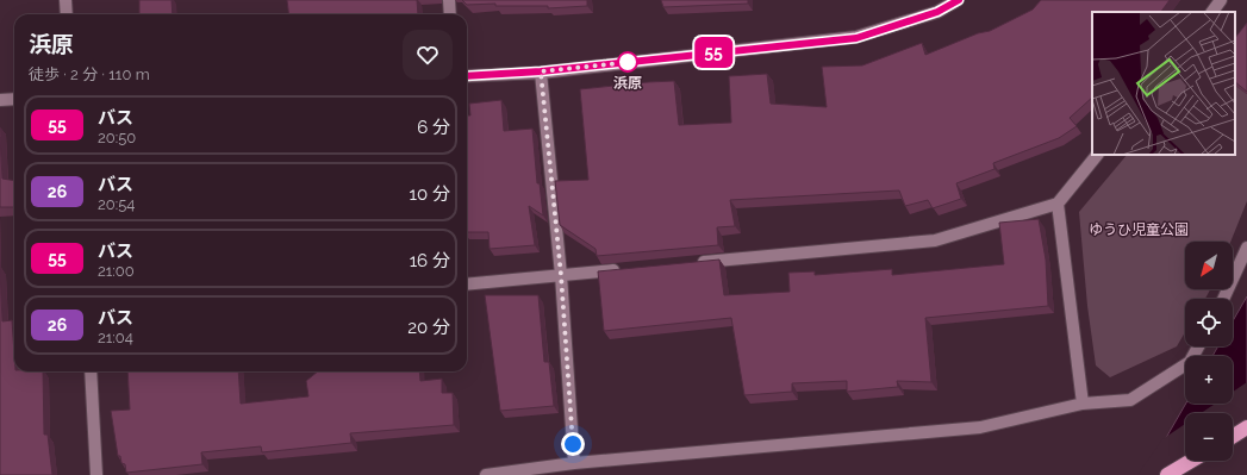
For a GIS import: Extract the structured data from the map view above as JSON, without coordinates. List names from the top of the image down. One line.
{"parks":["ゆうひ児童公園"],"places":["浜原"],"lines":["bus line 55"],"north":"bottom left","page":{"on_map":"55","heading":["浜原","徒歩 · 2 分 · 110 m"],"list":[{"mark":"55","name":"バス","note":"20:50","value":"6 分"},{"mark":"26","name":"バス","note":"20:54","value":"10 分"},{"mark":"55","name":"バス","note":"21:00","value":"16 分"},{"mark":"26","name":"バス","note":"21:04","value":"20 分"}],"map_buttons":["+","−"]}}
